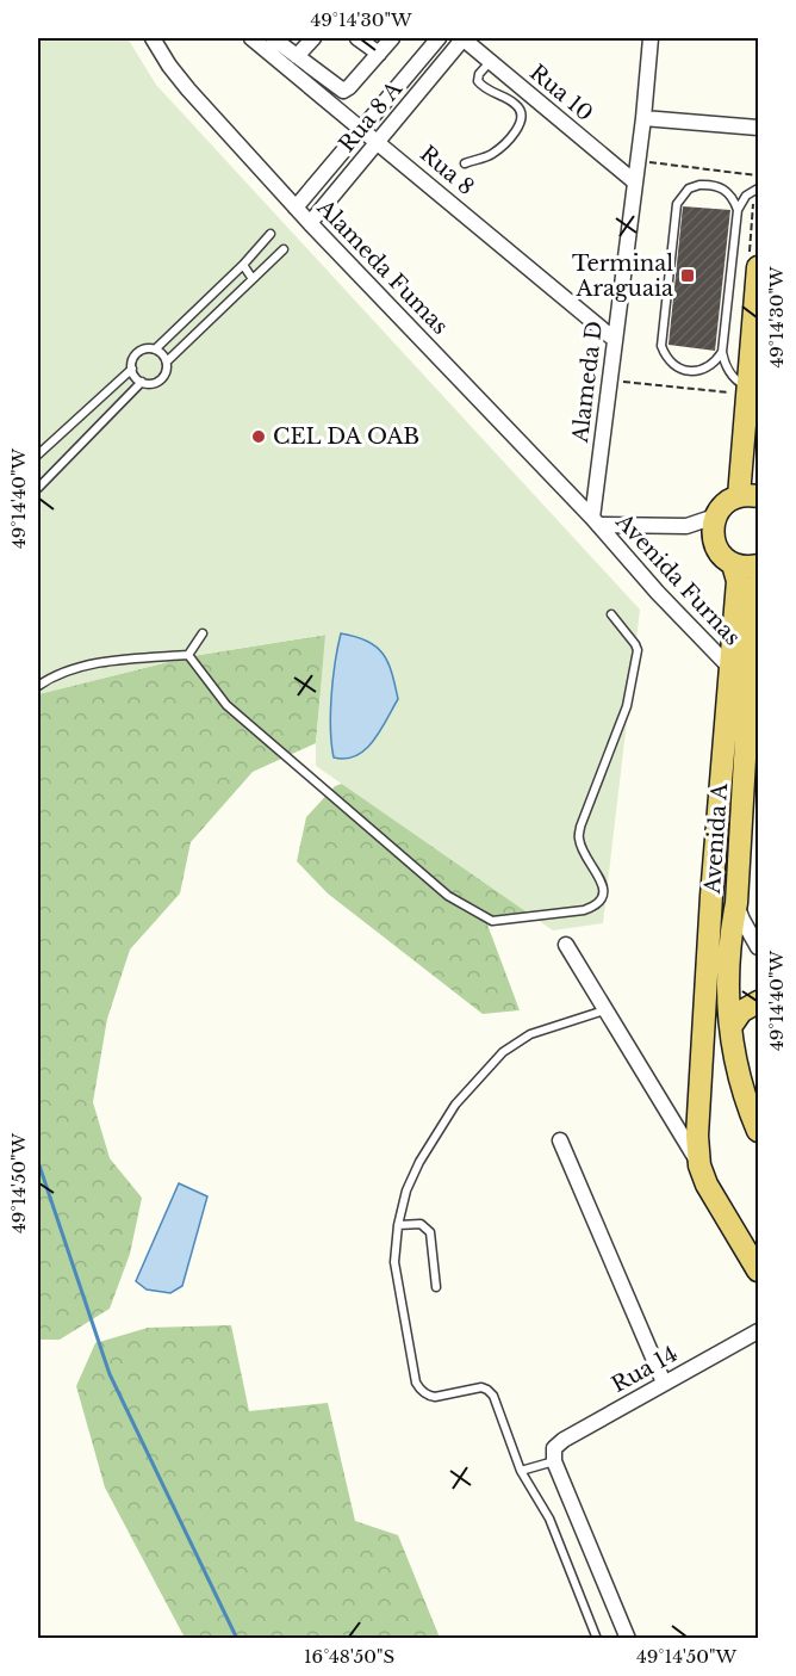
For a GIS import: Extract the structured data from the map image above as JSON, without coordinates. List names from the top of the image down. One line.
{"streets":{"main road":["Avenida A"],"street":["Rua 10","Rua 8 A","Rua 8","Alameda Fumas","Alameda D","Avenida Furnas","Rua 14"]},"crossings":[["Rua 10","Rua 8 A"],["Rua 10","Alameda D"],["Rua 8 A","Rua 8"],["Rua 8 A","Alameda Fumas"],["Rua 8","Alameda D"],["Alameda Fumas","Alameda D"],["Alameda Fumas","Avenida Furnas"],["Alameda D","Avenida Furnas"],["Avenida Furnas","Avenida A"]],"places":{"transit":["Terminal Araguaia"],"other":["CEL DA OAB"]},"coordinates":["49°14'30\"W","49°14'40\"W","49°14'50\"W","16°48'50\"S"]}
